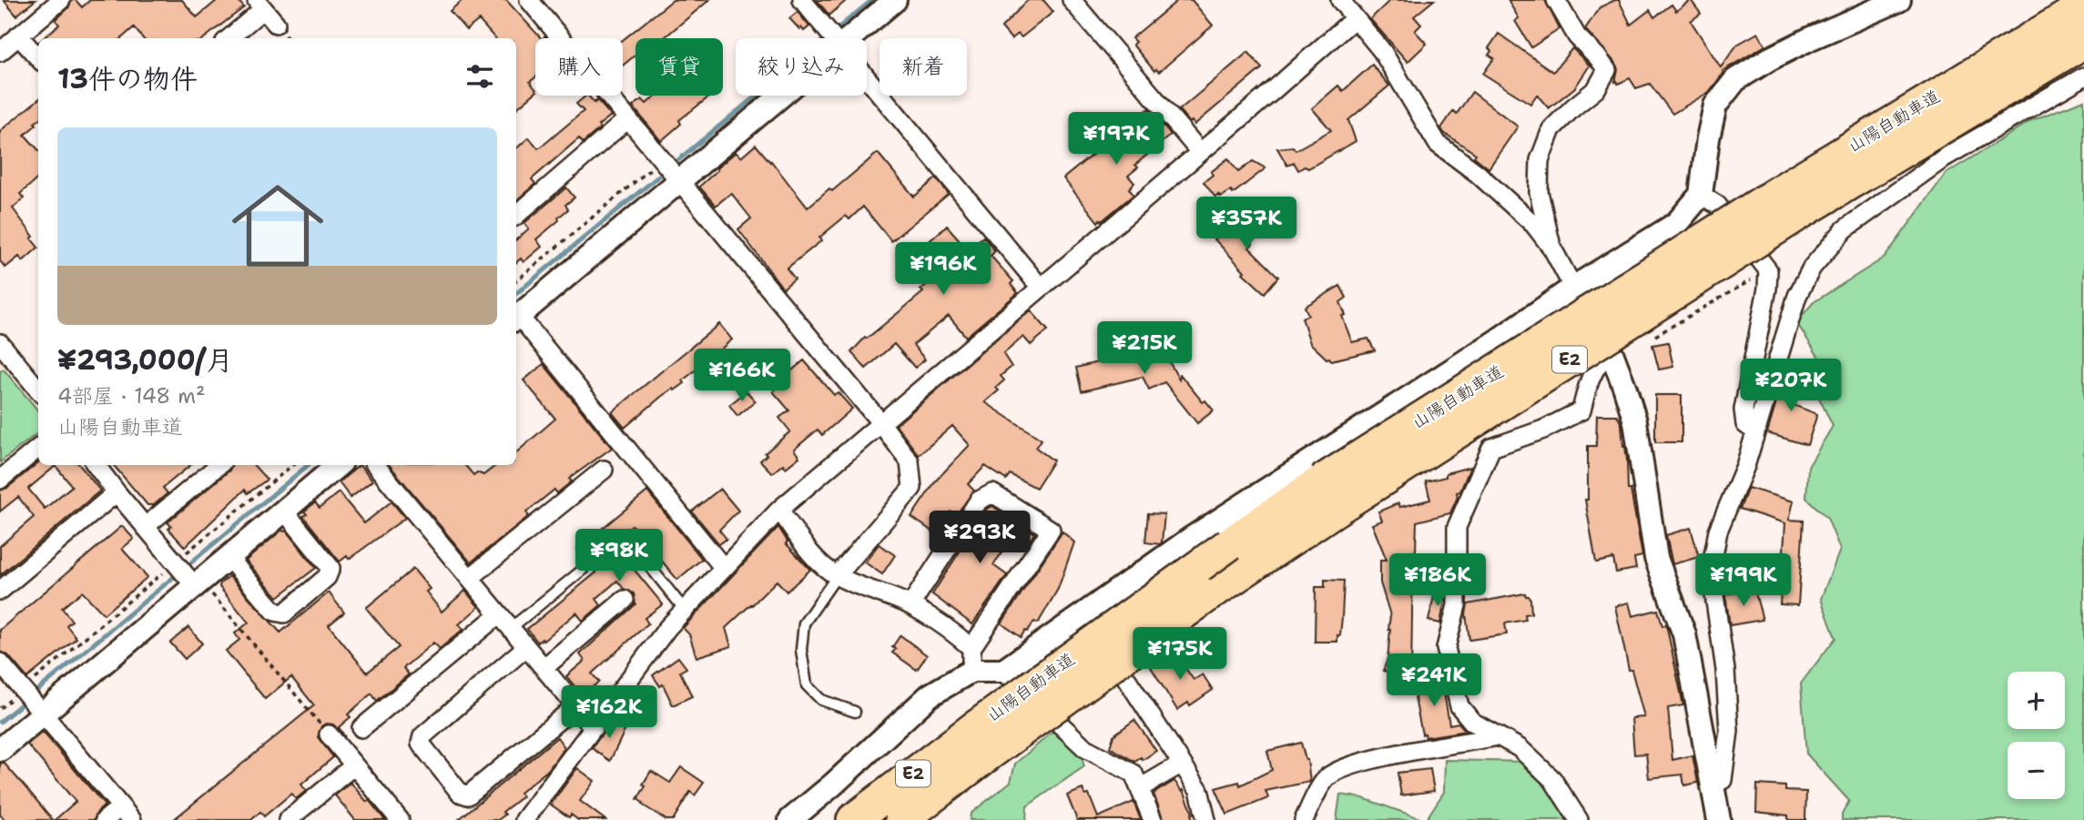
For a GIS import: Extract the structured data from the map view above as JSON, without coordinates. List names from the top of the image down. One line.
{"streets":{"highway":["山陽自動車道","E2"]},"page":{"chip":["購入","賃貸","絞り込み","新着"],"heading":"13件の物件","price":["¥197K","¥357K","¥196K","¥215K","¥166K","¥207K","¥293K","¥98K","¥186K","¥199K","¥175K","¥241K","¥162K"],"list":[{"name":"¥293,000/月","note":"4部屋 · 148 m² · 山陽自動車道"}],"map_buttons":["+","−"]}}
